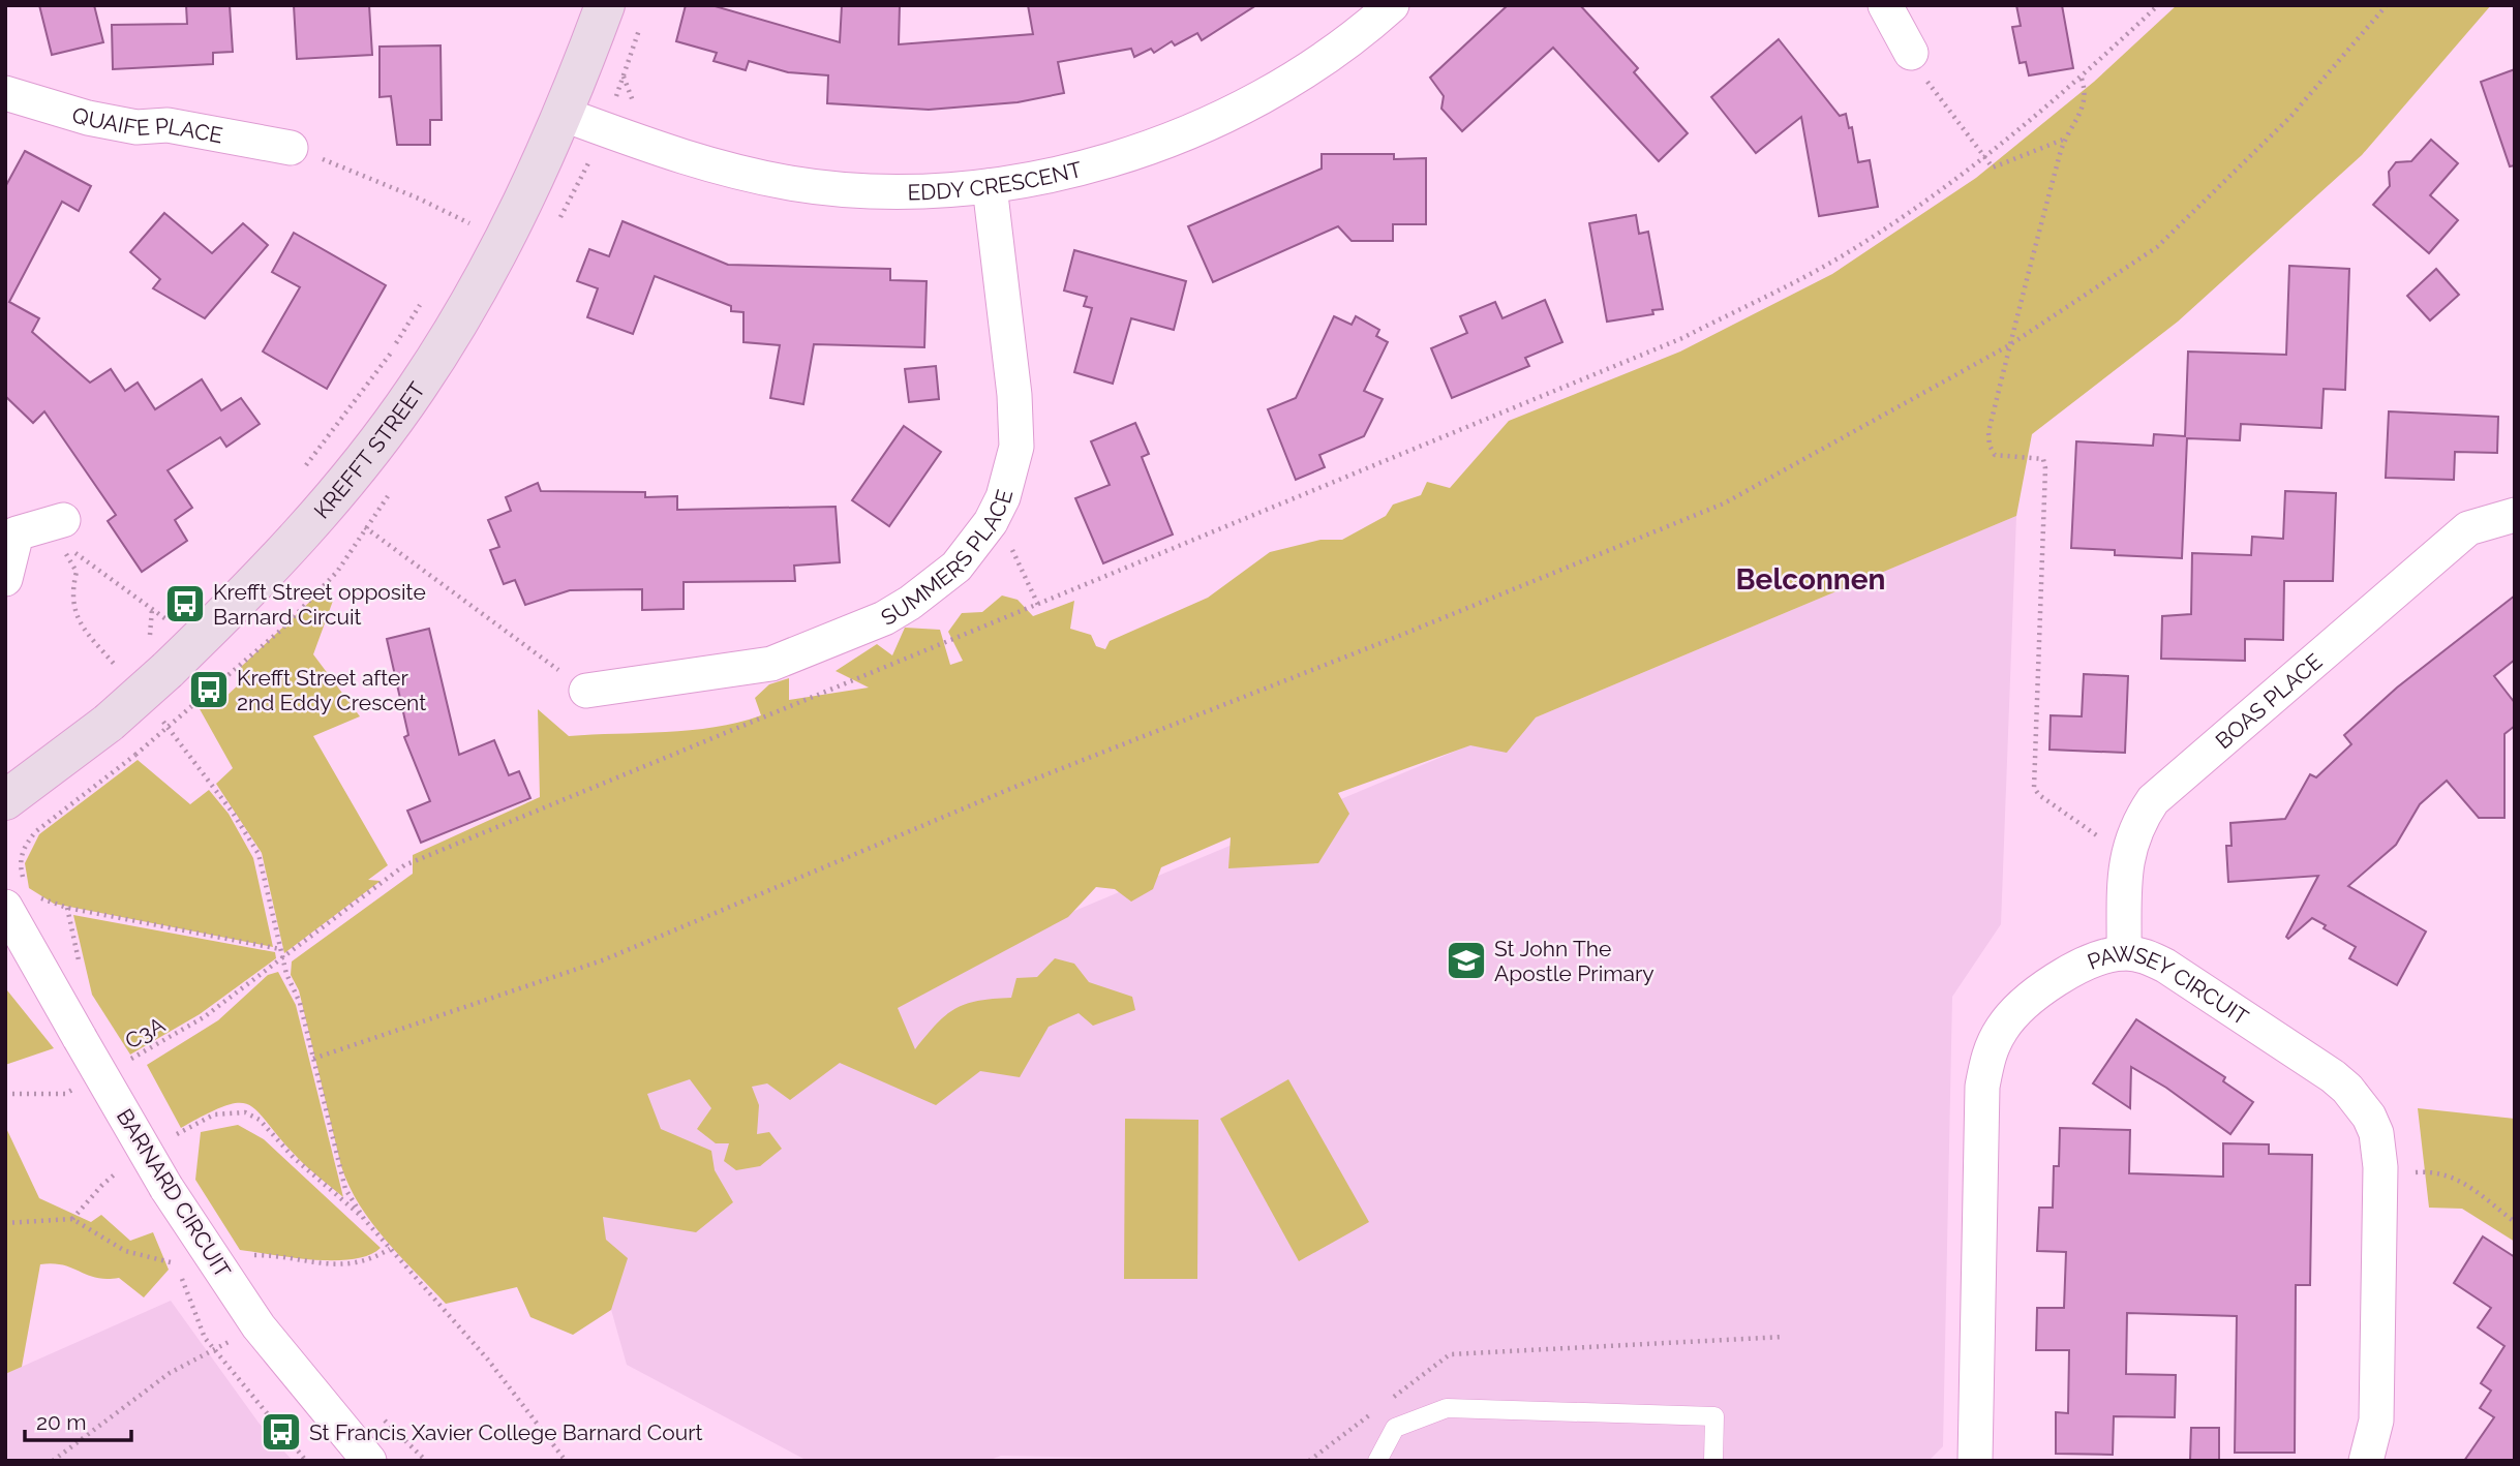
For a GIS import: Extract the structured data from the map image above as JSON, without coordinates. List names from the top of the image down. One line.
{"streets":{"street":["QUAIFE PLACE","EDDY CRESCENT","KREFFT STREET","SUMMERS PLACE","BOAS PLACE","PAWSEY CIRCUIT","BARNARD CIRCUIT"],"path":["C3A"]},"crossings":[["EDDY CRESCENT","KREFFT STREET"],["EDDY CRESCENT","SUMMERS PLACE"],["BOAS PLACE","PAWSEY CIRCUIT"]],"districts":["Belconnen"],"places":{"bus stop":["Krefft Street opposite Barnard Circuit","Krefft Street after 2nd Eddy Crescent","St Francis Xavier College Barnard Court"],"school or university":["St John The Apostle Primary"]},"scale_bar":"20 m"}
